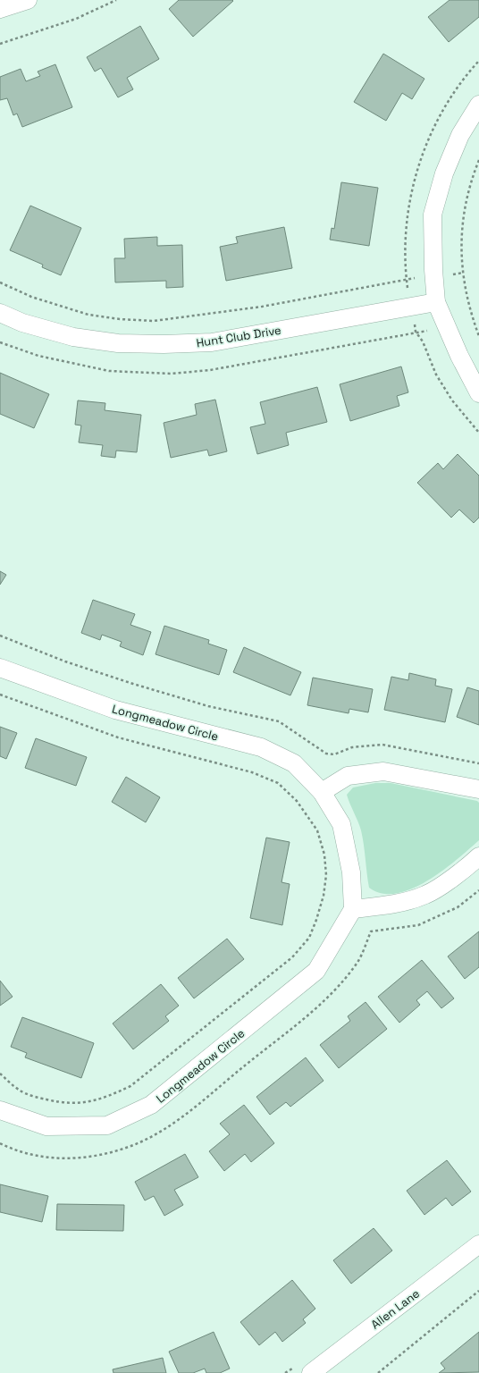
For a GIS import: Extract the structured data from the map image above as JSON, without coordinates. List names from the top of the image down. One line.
{"streets":{"street":["Hunt Club Drive","Longmeadow Circle","Allen Lane"]}}
